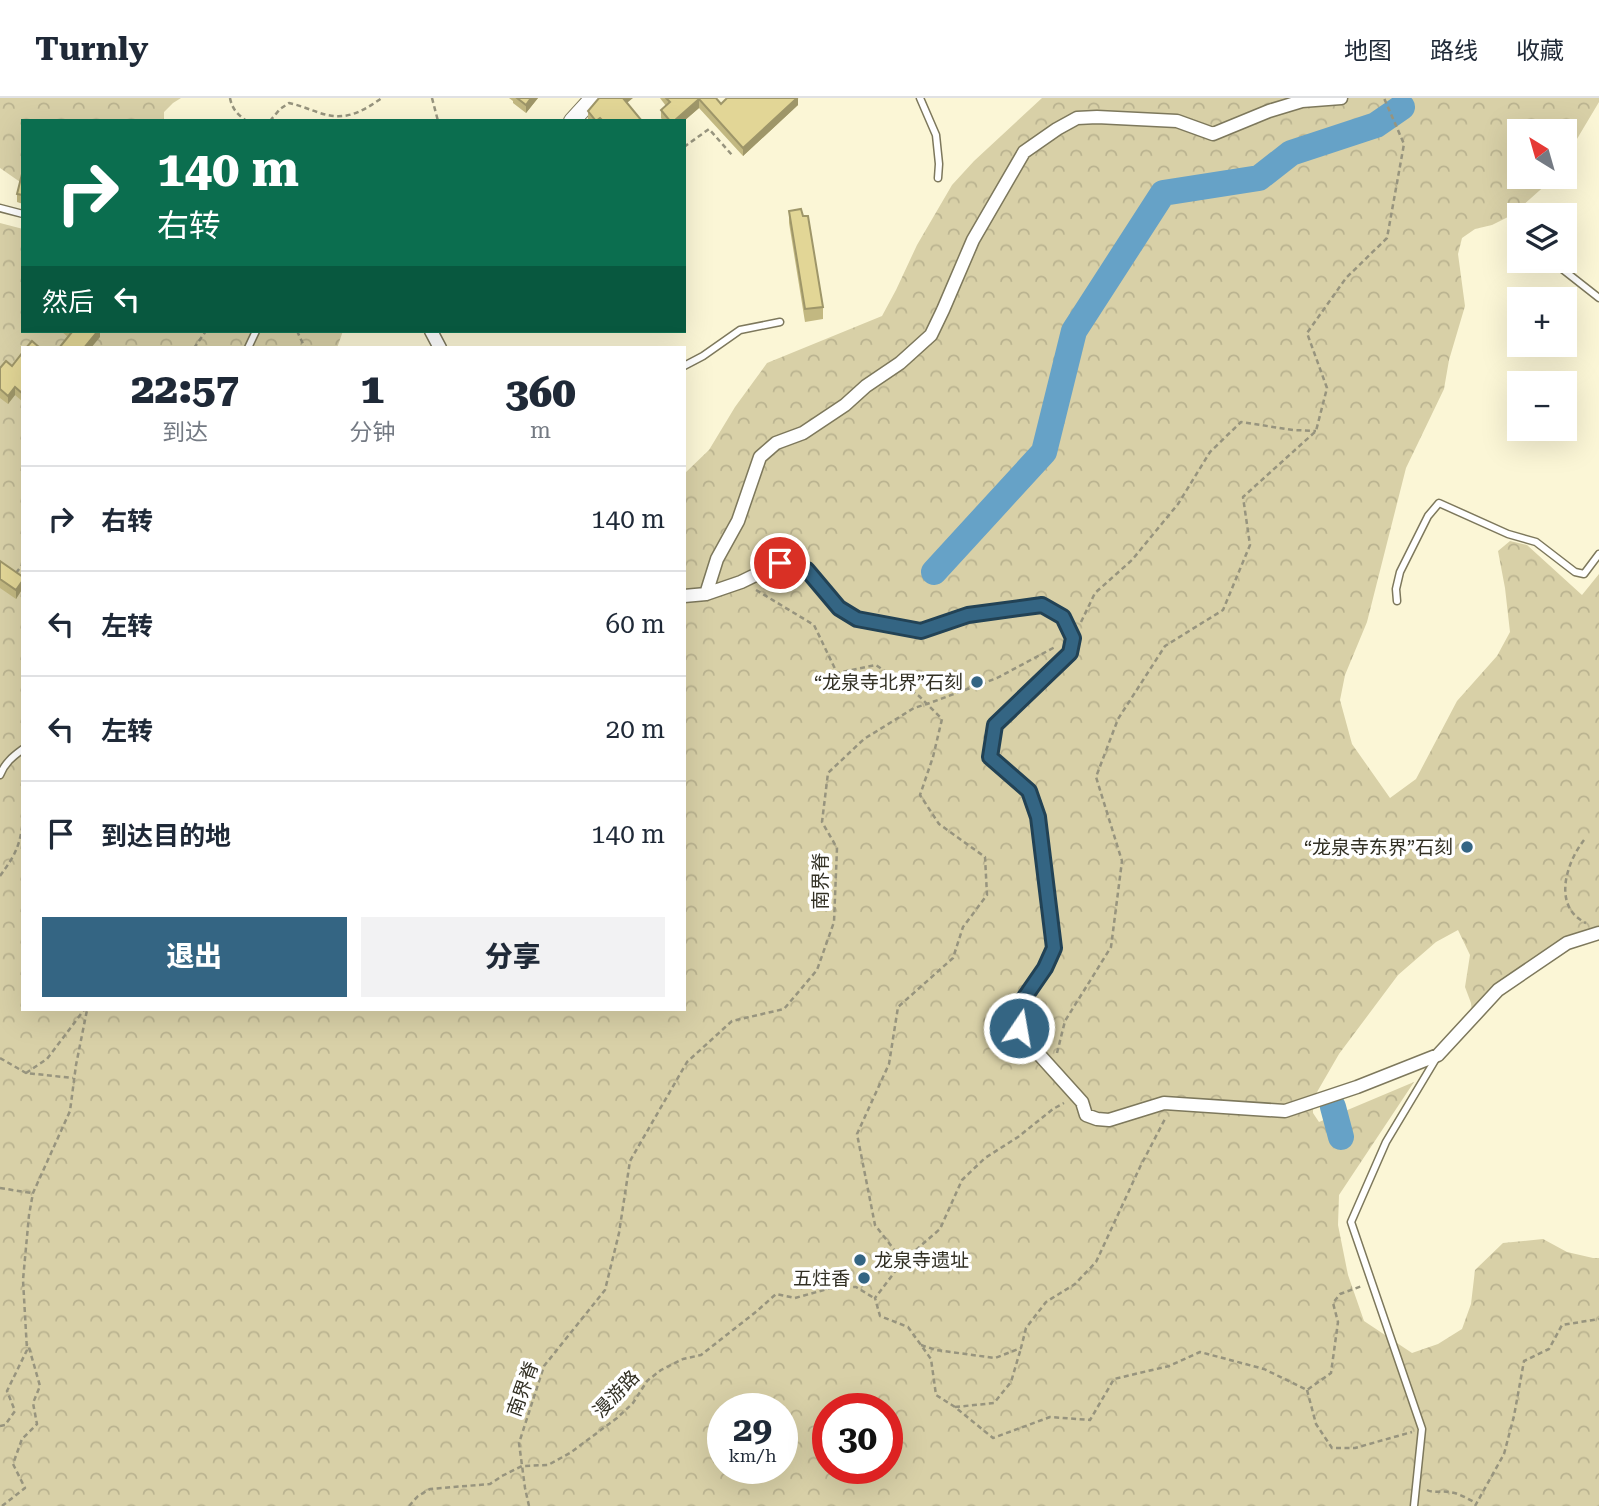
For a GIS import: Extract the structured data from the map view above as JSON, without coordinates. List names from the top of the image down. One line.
{"streets":{"path":["南界脊","漫游路"]},"crossings":[["南界脊","漫游路"]],"places":["“龙泉寺北界”石刻","“龙泉寺东界”石刻","龙泉寺遗址","五炷香"],"north":"top left","page":{"header":"Turnly","nav":["地图","路线","收藏"],"map_buttons":["+","−"],"turn":["140 m","右转"],"then":"然后","eta":["22:57","到达","1","分钟","360","m"],"list":[{"name":"右转","value":"140 m"},{"name":"左转","value":"60 m"},{"name":"左转","value":"20 m"},{"name":"到达目的地","value":"140 m"}],"buttons":["退出","分享"],"speed":"29 km/h","limit":"30"}}
